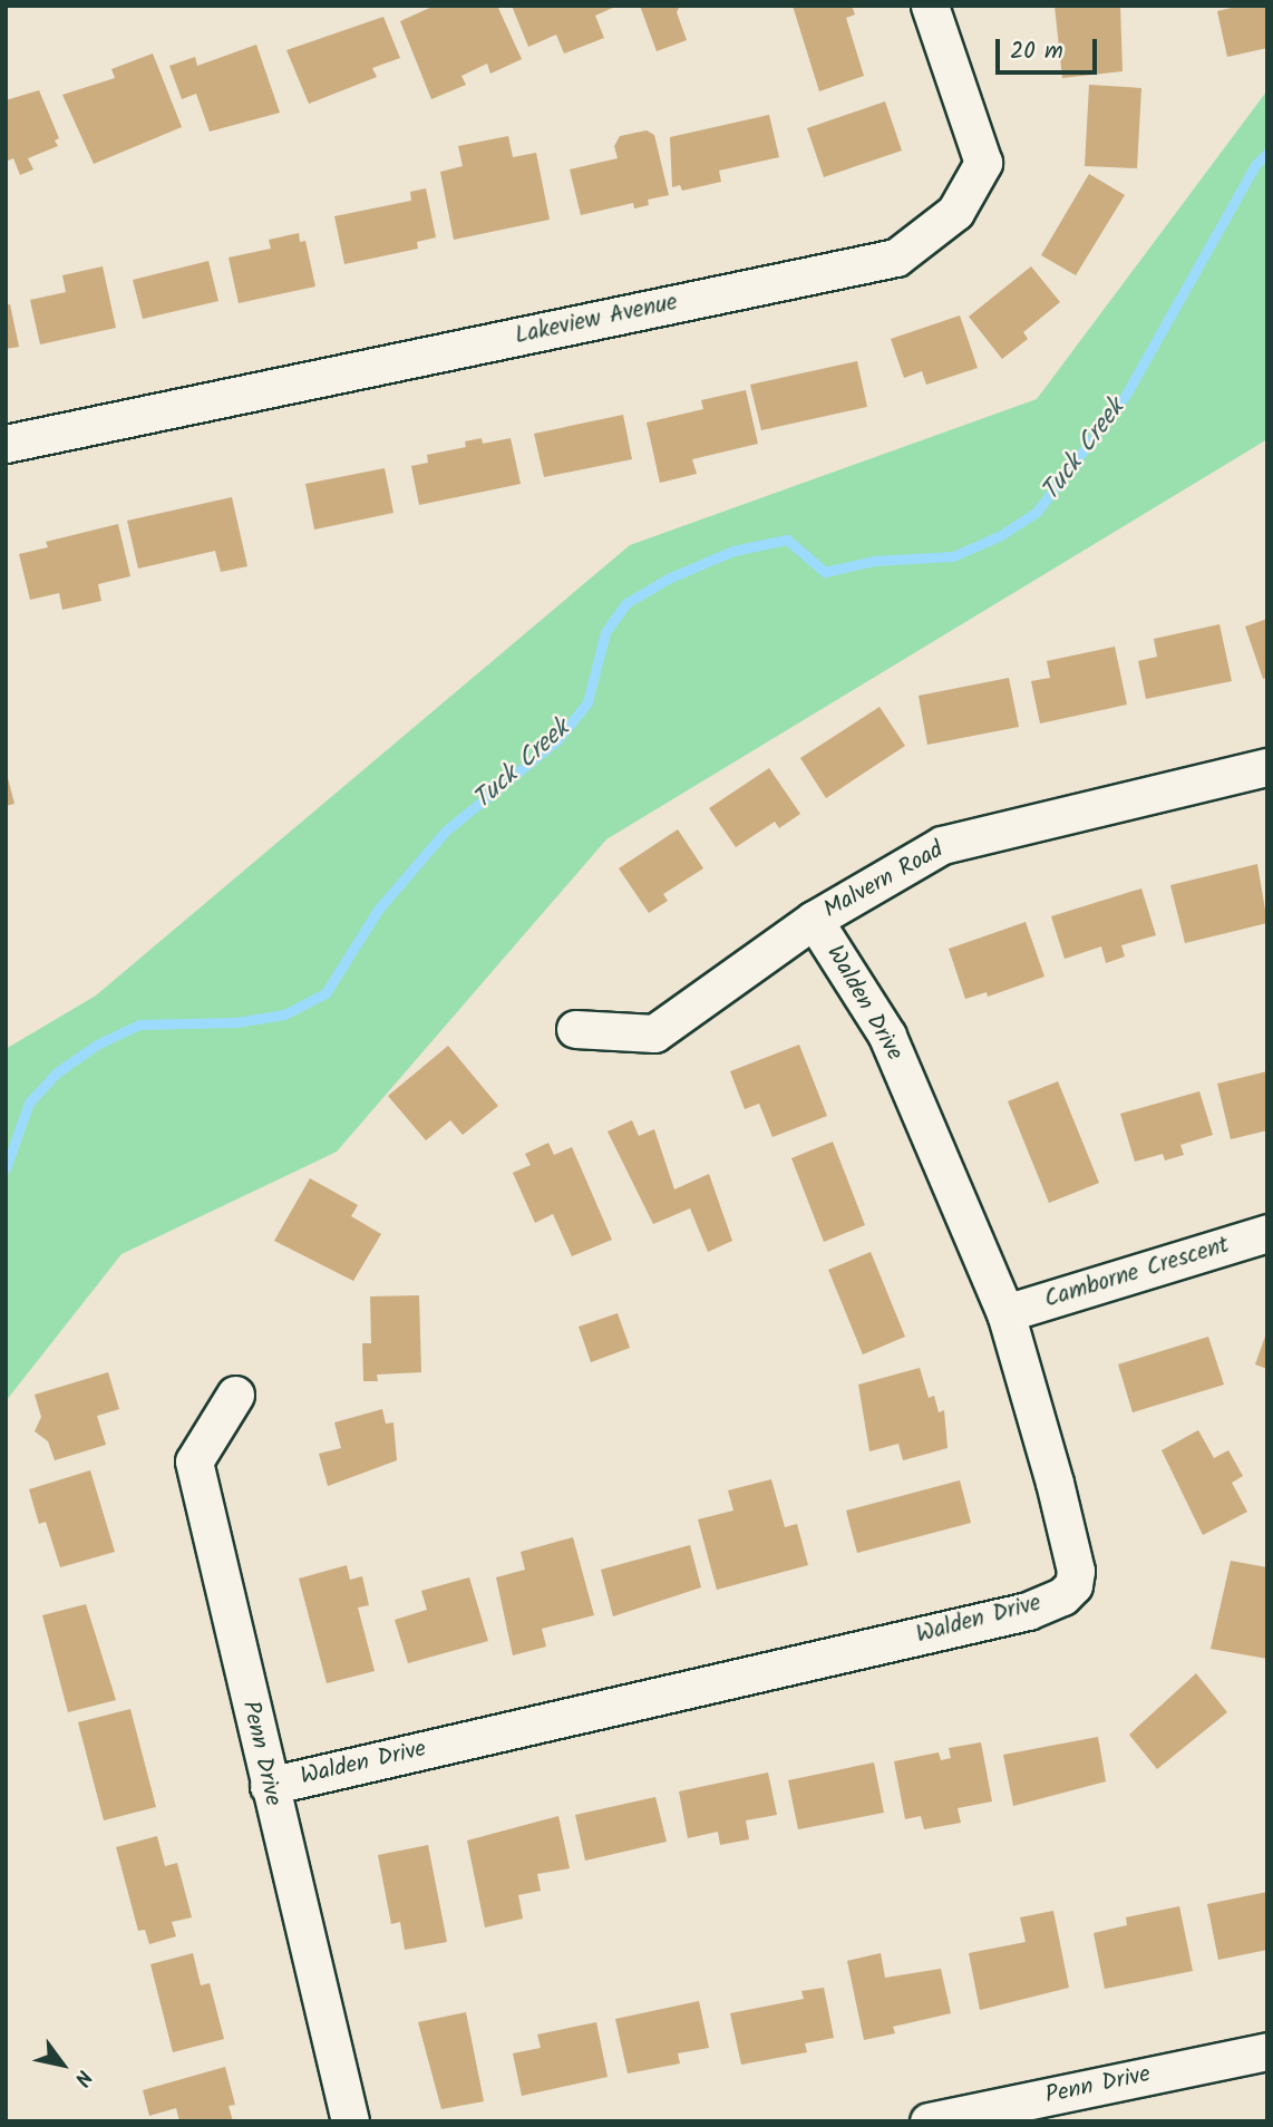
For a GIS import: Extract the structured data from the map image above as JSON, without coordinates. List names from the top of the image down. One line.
{"streets":{"street":["Lakeview Avenue","Malvern Road","Walden Drive","Camborne Crescent","Penn Drive"]},"crossings":[["Malvern Road","Walden Drive"],["Walden Drive","Camborne Crescent"],["Walden Drive","Penn Drive"]],"water":["Tuck Creek"],"scale_bar":"20 m","north":"bottom right"}
